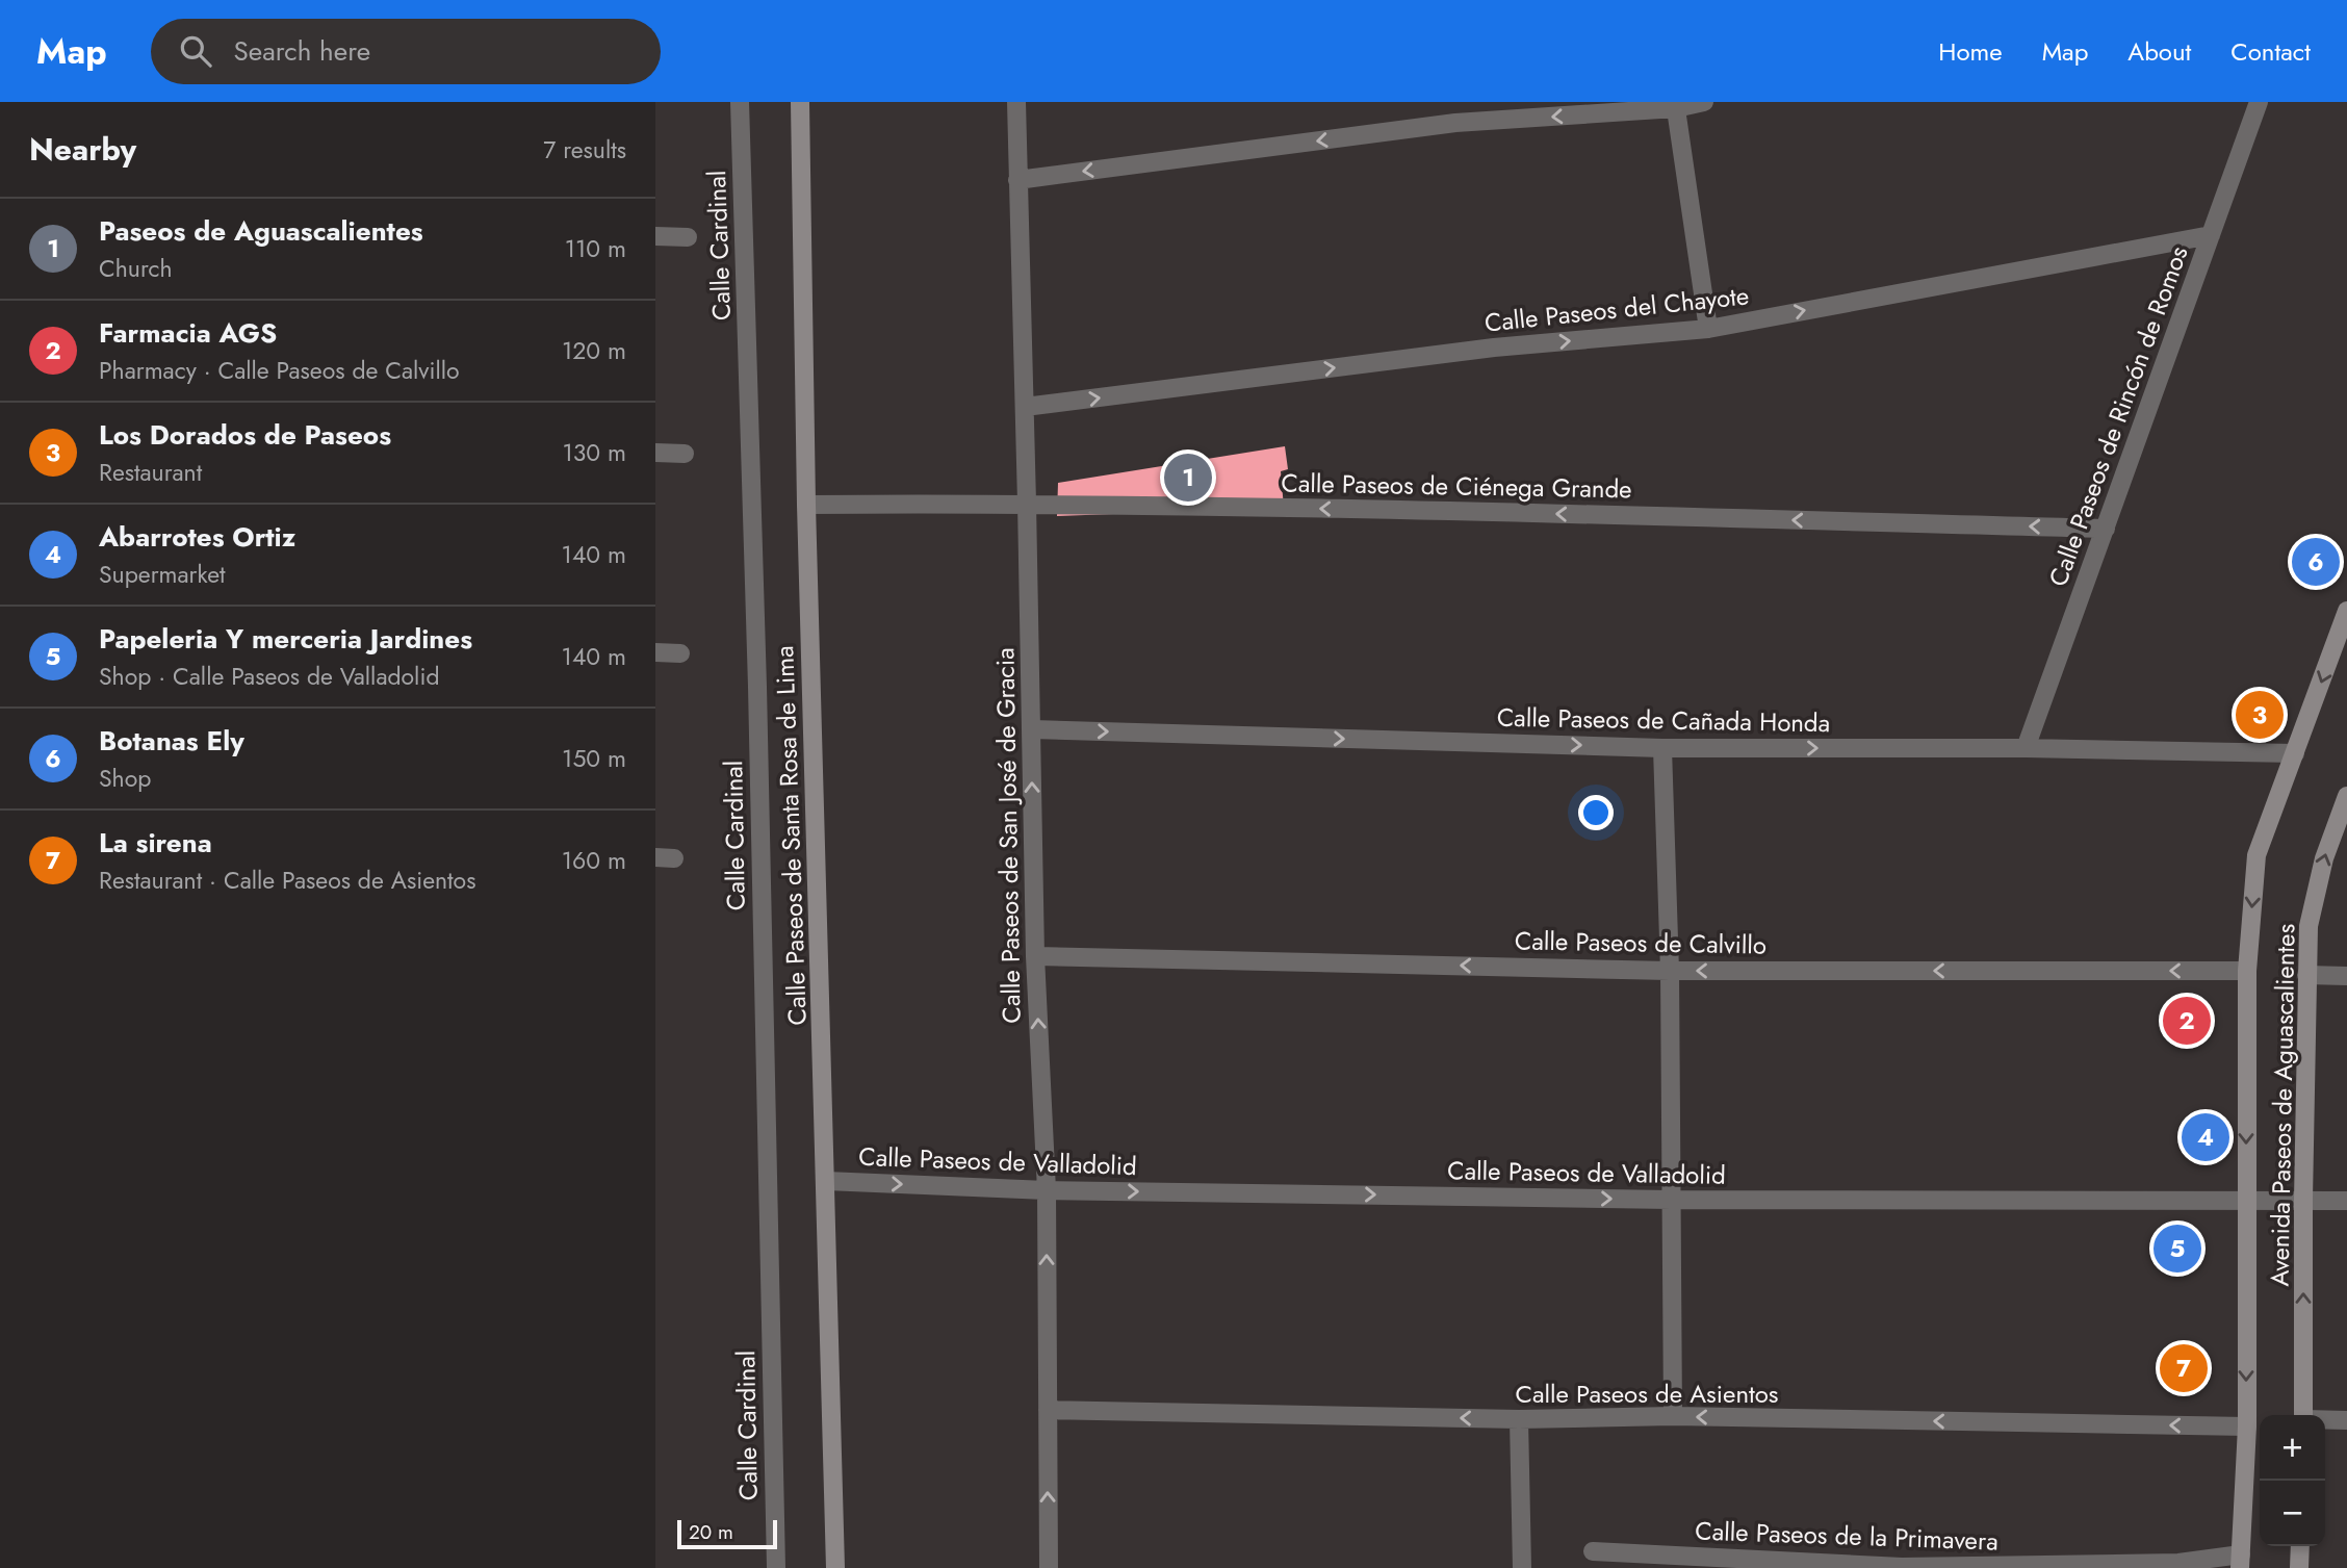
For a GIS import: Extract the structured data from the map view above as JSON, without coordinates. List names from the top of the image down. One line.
{"streets":{"street":["Calle Cardinal","Calle Paseos del Chayote","Calle Paseos de Rincón de Romos","Calle Paseos de Ciénega Grande","Calle Paseos de Cañada Honda","Calle Paseos de Santa Rosa de Lima","Calle Paseos de San José de Gracia","Calle Paseos de Calvillo","Avenida Paseos de Aguascalientes","Calle Paseos de Valladolid","Calle Paseos de Asientos","Calle Paseos de la Primavera"]},"crossings":[["Calle Paseos del Chayote","Calle Paseos de Rincón de Romos"],["Calle Paseos del Chayote","Calle Paseos de San José de Gracia"],["Calle Paseos de Rincón de Romos","Calle Paseos de Ciénega Grande"],["Calle Paseos de Rincón de Romos","Calle Paseos de Cañada Honda"],["Calle Paseos de Ciénega Grande","Calle Paseos de Santa Rosa de Lima"],["Calle Paseos de Ciénega Grande","Calle Paseos de San José de Gracia"],["Calle Paseos de Cañada Honda","Calle Paseos de San José de Gracia"],["Calle Paseos de Cañada Honda","Avenida Paseos de Aguascalientes"],["Calle Paseos de Santa Rosa de Lima","Calle Paseos de Valladolid"],["Calle Paseos de San José de Gracia","Calle Paseos de Calvillo"],["Calle Paseos de San José de Gracia","Calle Paseos de Valladolid"],["Calle Paseos de San José de Gracia","Calle Paseos de Asientos"],["Calle Paseos de Calvillo","Avenida Paseos de Aguascalientes"],["Avenida Paseos de Aguascalientes","Calle Paseos de Valladolid"],["Avenida Paseos de Aguascalientes","Calle Paseos de Asientos"],["Avenida Paseos de Aguascalientes","Calle Paseos de la Primavera"]],"one_way":["Calle Paseos del Chayote","Calle Paseos de Ciénega Grande","Calle Paseos de Cañada Honda","Calle Paseos de San José de Gracia","Calle Paseos de Calvillo","Calle Paseos de Valladolid","Calle Paseos de Asientos"],"scale_bar":"20 m","page":{"header":"Map","search":"Search here","nav":["Home","Map","About","Contact"],"heading":["Nearby","7 results"],"list":[{"mark":"1","name":"Paseos de Aguascalientes","note":"Church","value":"110 m"},{"mark":"2","name":"Farmacia AGS","note":"Pharmacy · Calle Paseos de Calvillo","value":"120 m"},{"mark":"3","name":"Los Dorados de Paseos","note":"Restaurant","value":"130 m"},{"mark":"4","name":"Abarrotes Ortiz","note":"Supermarket","value":"140 m"},{"mark":"5","name":"Papeleria Y merceria Jardines","note":"Shop · Calle Paseos de Valladolid","value":"140 m"},{"mark":"6","name":"Botanas Ely","note":"Shop","value":"150 m"},{"mark":"7","name":"La sirena","note":"Restaurant · Calle Paseos de Asientos","value":"160 m"}],"pins":["1","6","3","2","4","5","7"],"map_buttons":["+","−"],"scale":"20 m"}}
